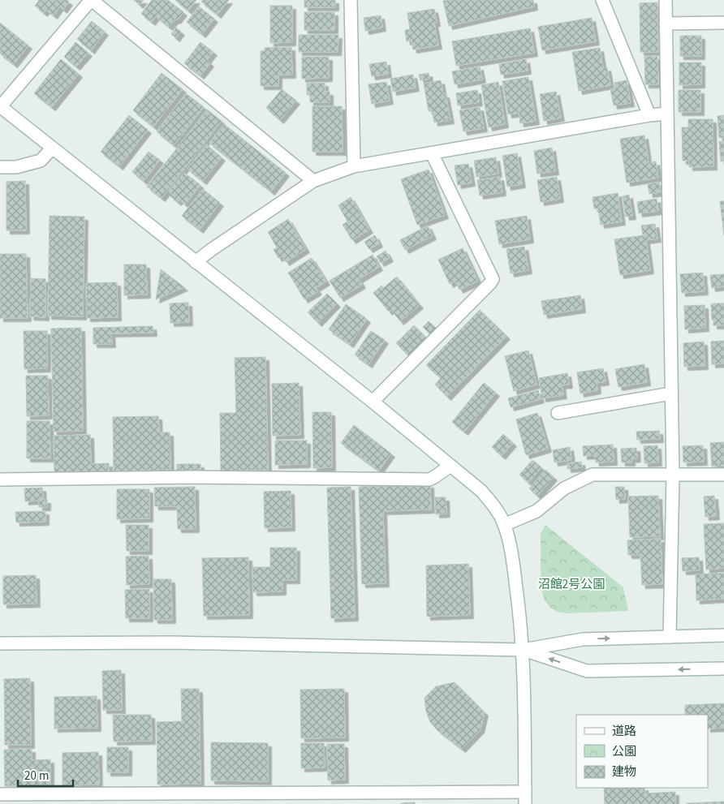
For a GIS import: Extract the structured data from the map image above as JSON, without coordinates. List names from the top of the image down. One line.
{"parks":["沼館2号公園"],"legend":["道路","公園","建物"],"scale_bar":"20 m"}
